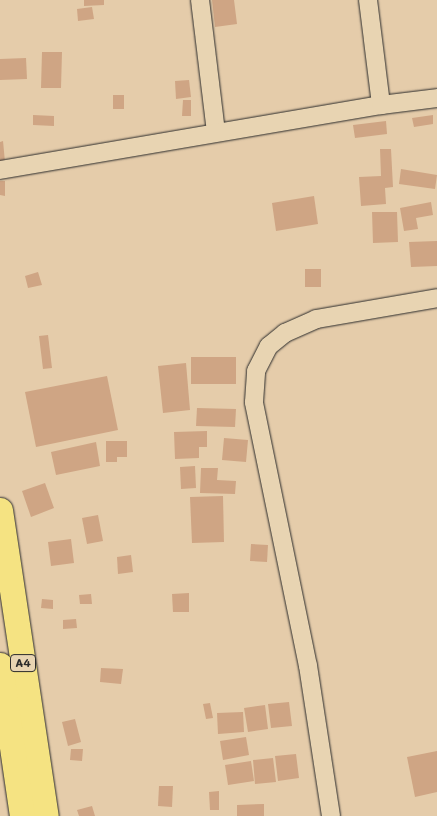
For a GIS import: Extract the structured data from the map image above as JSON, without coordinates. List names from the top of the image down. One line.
{"streets":{"highway":["A4"]}}
